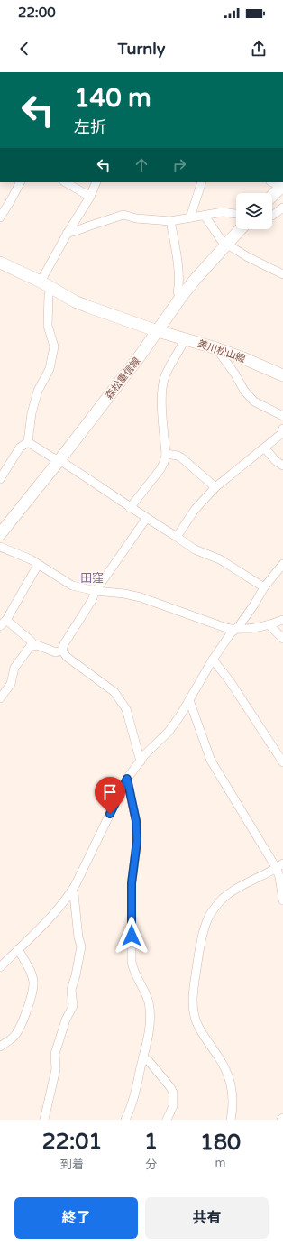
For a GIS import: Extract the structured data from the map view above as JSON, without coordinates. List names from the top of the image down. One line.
{"streets":{"main road":["美川松山線","森松重信線"]},"crossings":[["美川松山線","森松重信線"]],"districts":["田窪"],"page":{"status":"22:00","header":"Turnly","turn":["140 m","左折"],"eta":["22:01","到着","1","分","180","m"],"buttons":["終了","共有"]}}
